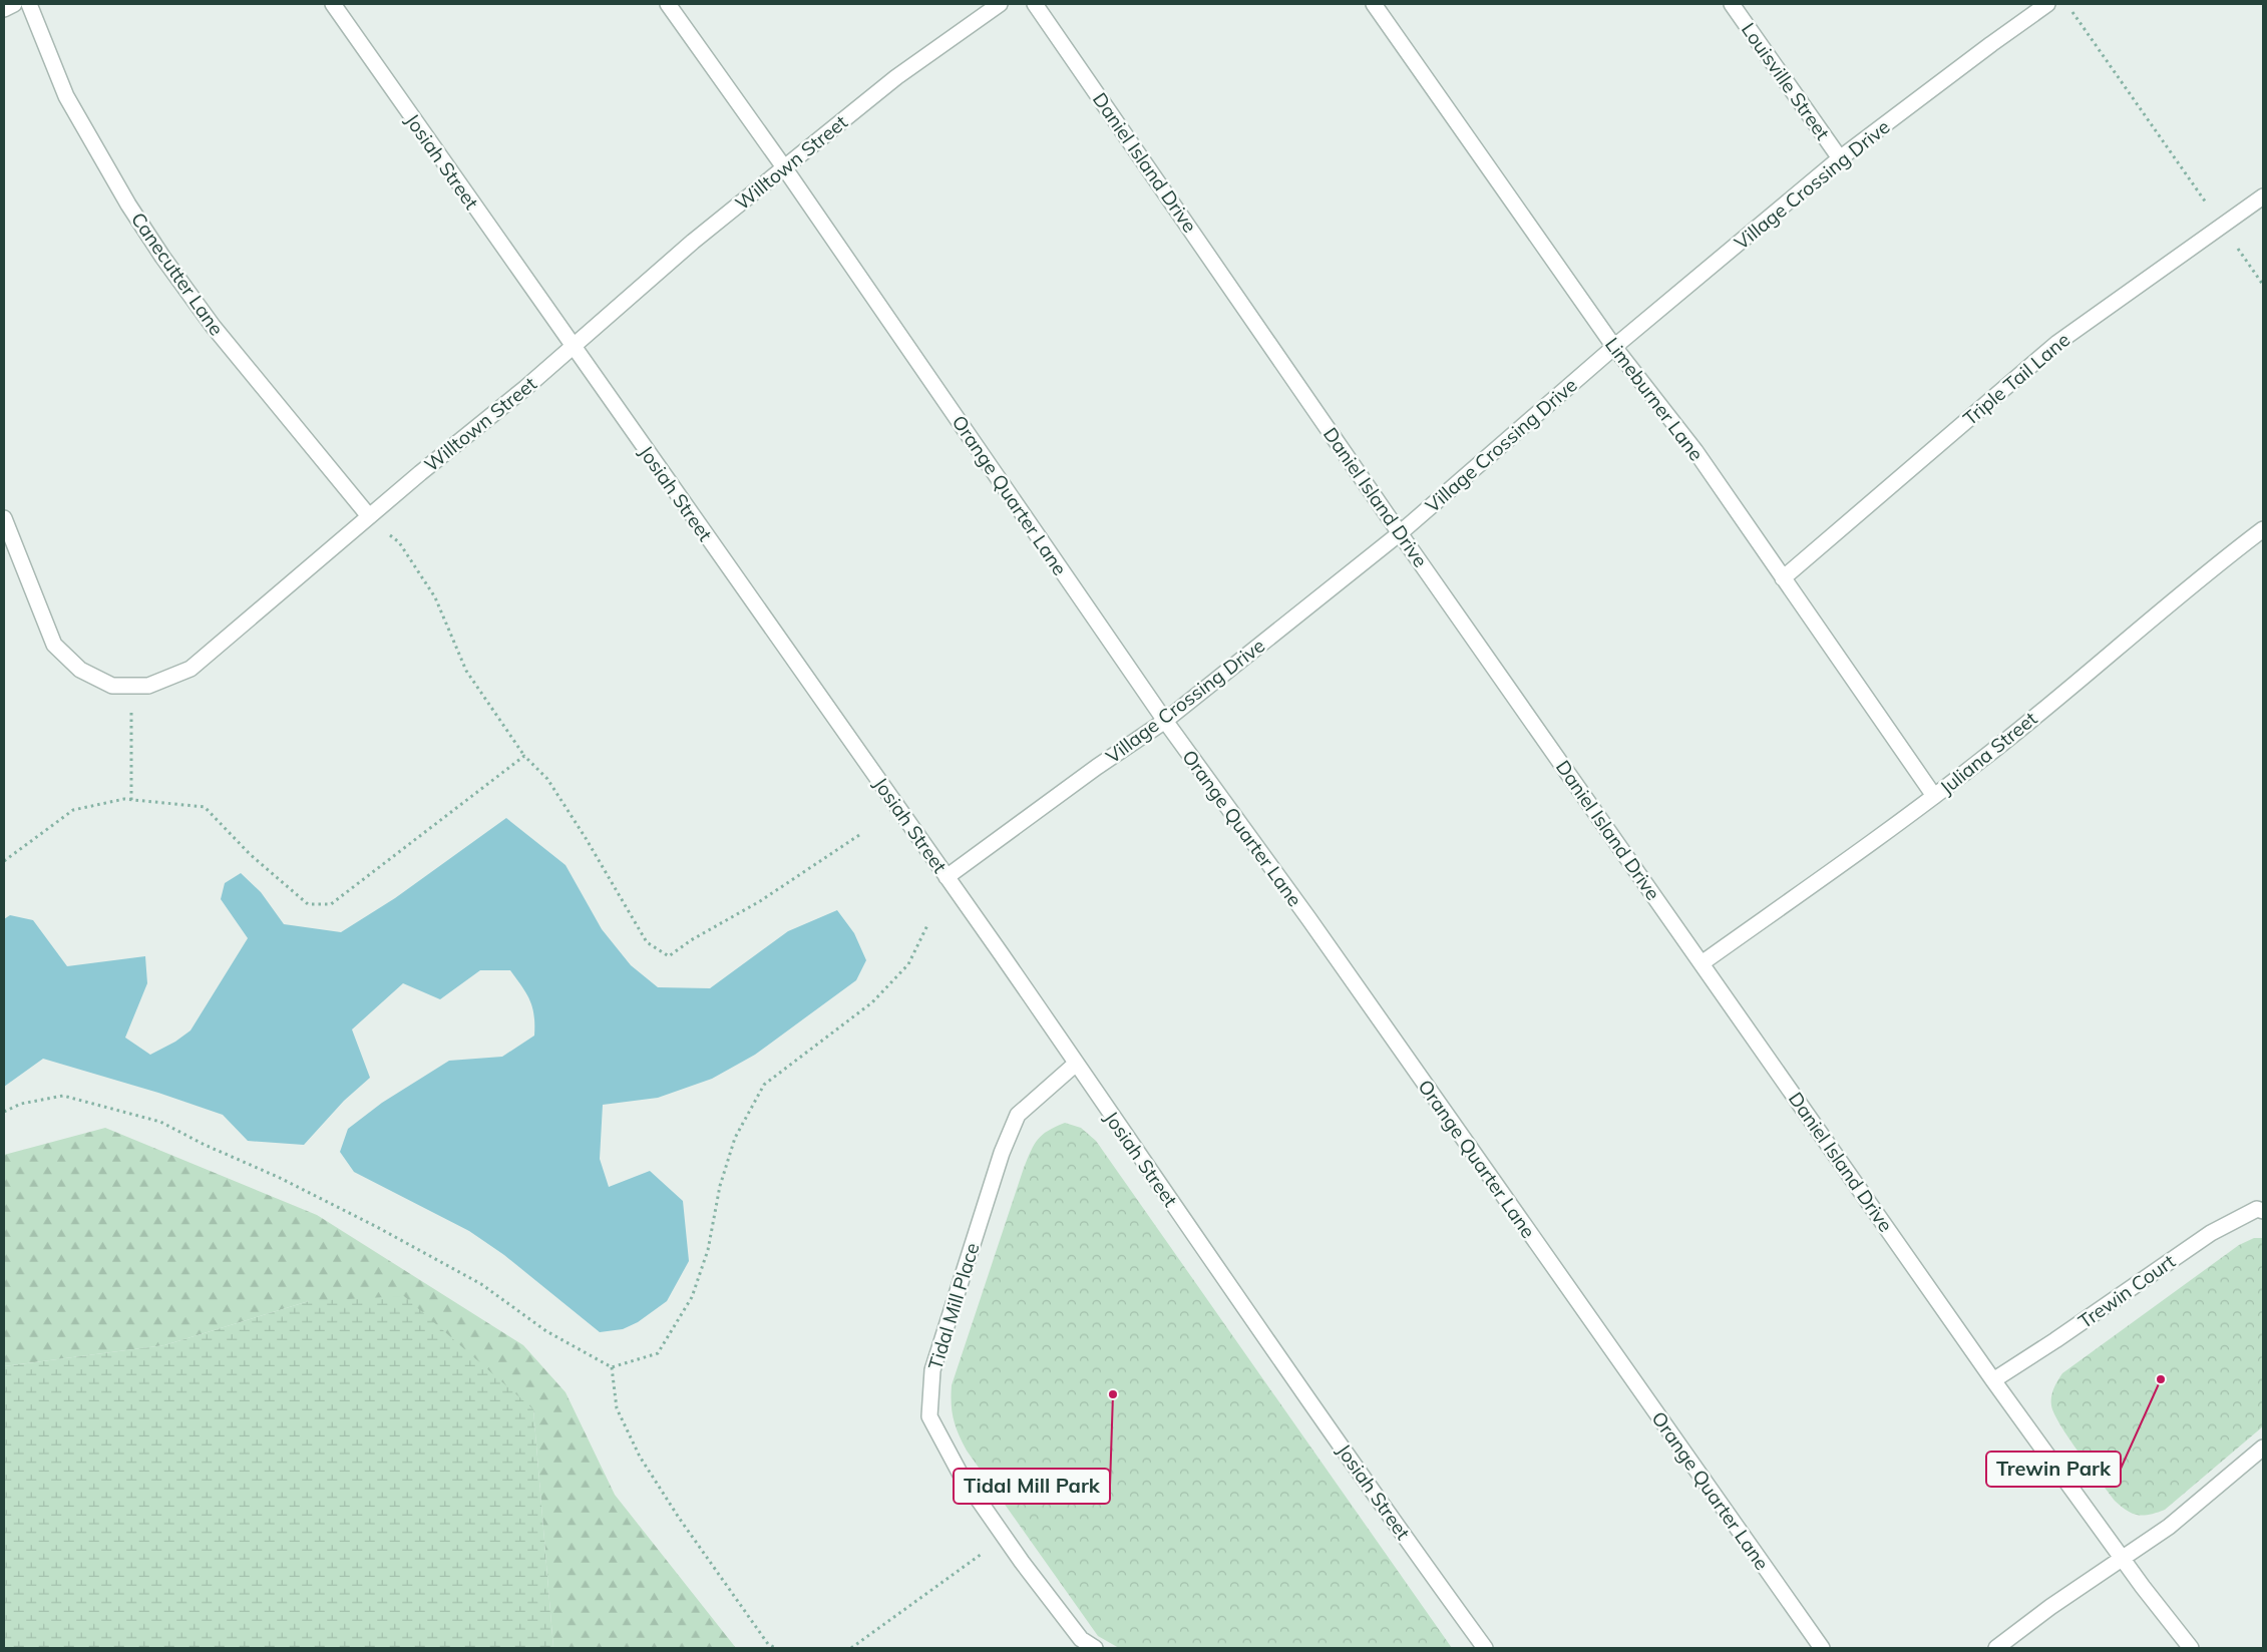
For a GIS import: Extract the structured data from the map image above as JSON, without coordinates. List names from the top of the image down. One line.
{"streets":{"street":["Louisville Street","Josiah Street","Willtown Street","Daniel Island Drive","Village Crossing Drive","Canecutter Lane","Triple Tail Lane","Limeburner Lane","Orange Quarter Lane","Juliana Street","Trewin Court","Tidal Mill Place"]},"crossings":[["Louisville Street","Village Crossing Drive"],["Josiah Street","Willtown Street"],["Josiah Street","Village Crossing Drive"],["Josiah Street","Tidal Mill Place"],["Willtown Street","Canecutter Lane"],["Willtown Street","Orange Quarter Lane"],["Daniel Island Drive","Village Crossing Drive"],["Daniel Island Drive","Juliana Street"],["Daniel Island Drive","Trewin Court"],["Village Crossing Drive","Limeburner Lane"],["Village Crossing Drive","Orange Quarter Lane"],["Triple Tail Lane","Limeburner Lane"],["Limeburner Lane","Juliana Street"]],"places":["Trewin Park","Tidal Mill Park"]}
